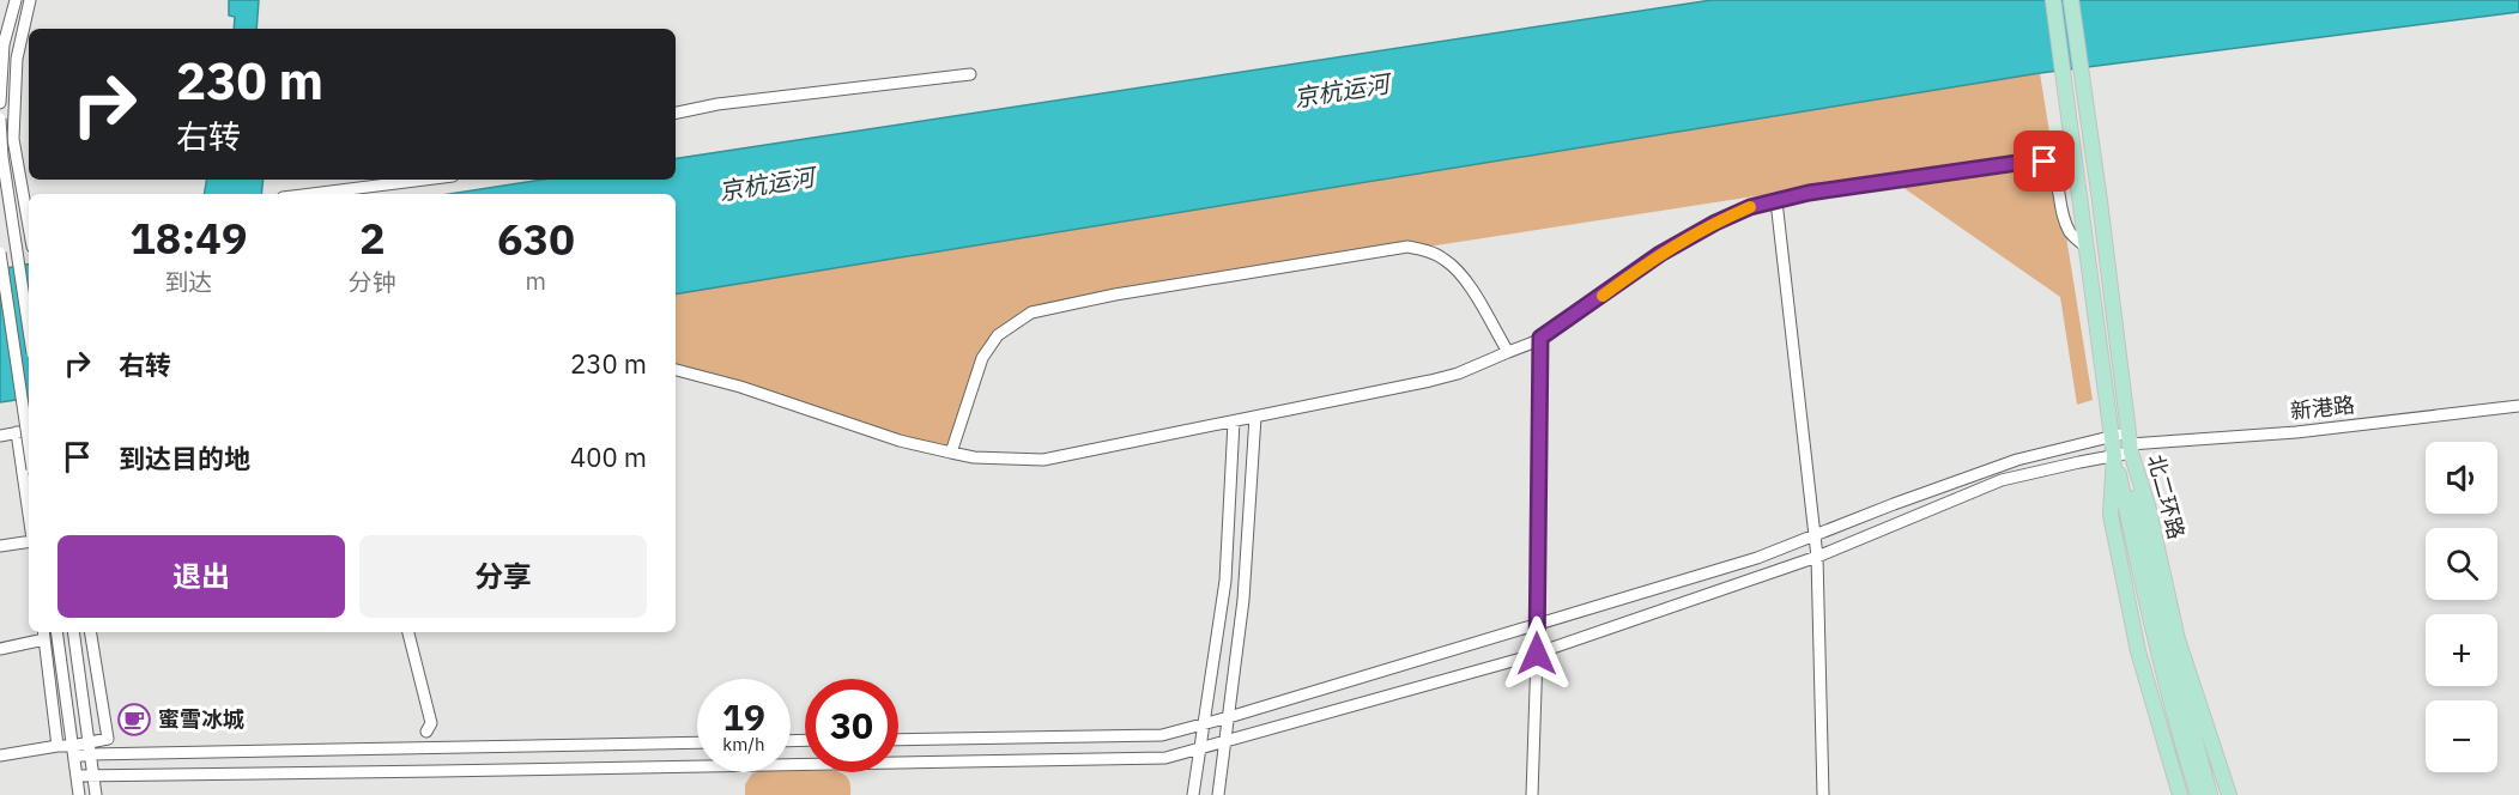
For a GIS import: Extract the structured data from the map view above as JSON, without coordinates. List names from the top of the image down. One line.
{"streets":{"main road":["北二环路"],"street":["新港路"]},"crossings":[["新港路","北二环路"]],"water":["京杭运河"],"places":{"cafe":["蜜雪冰城"]},"page":{"turn":["230 m","右转"],"eta":["18:49","到达","2","分钟","630","m"],"list":[{"name":"右转","value":"230 m"},{"name":"到达目的地","value":"400 m"}],"map_buttons":["+","−"],"buttons":["退出","分享"],"speed":"19 km/h","limit":"30"}}
